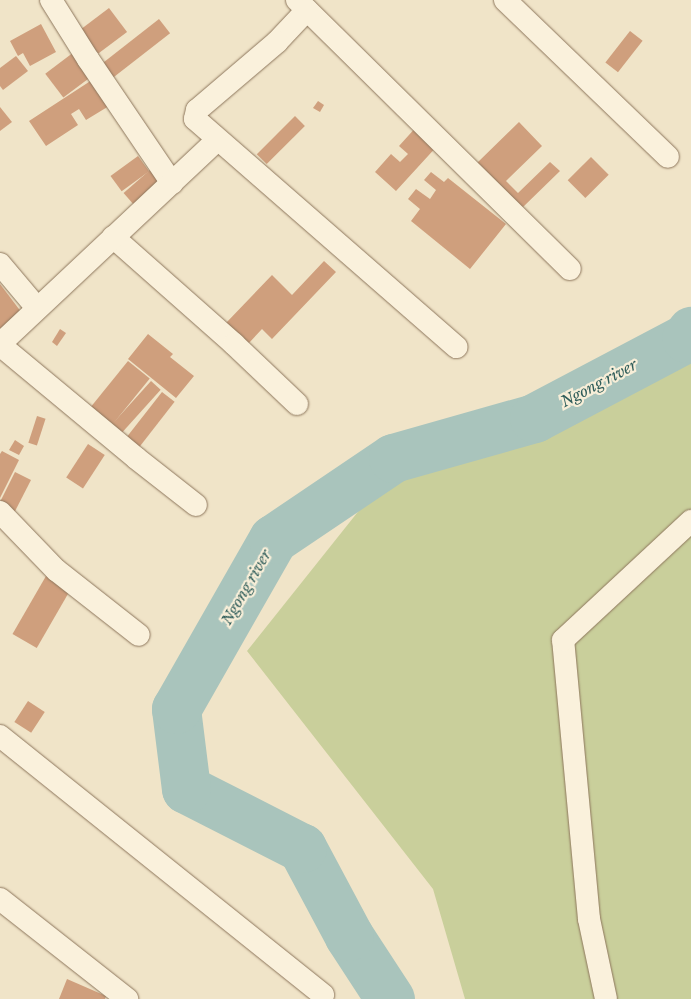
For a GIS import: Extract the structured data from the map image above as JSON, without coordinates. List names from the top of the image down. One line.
{"water":["Ngong river"]}
